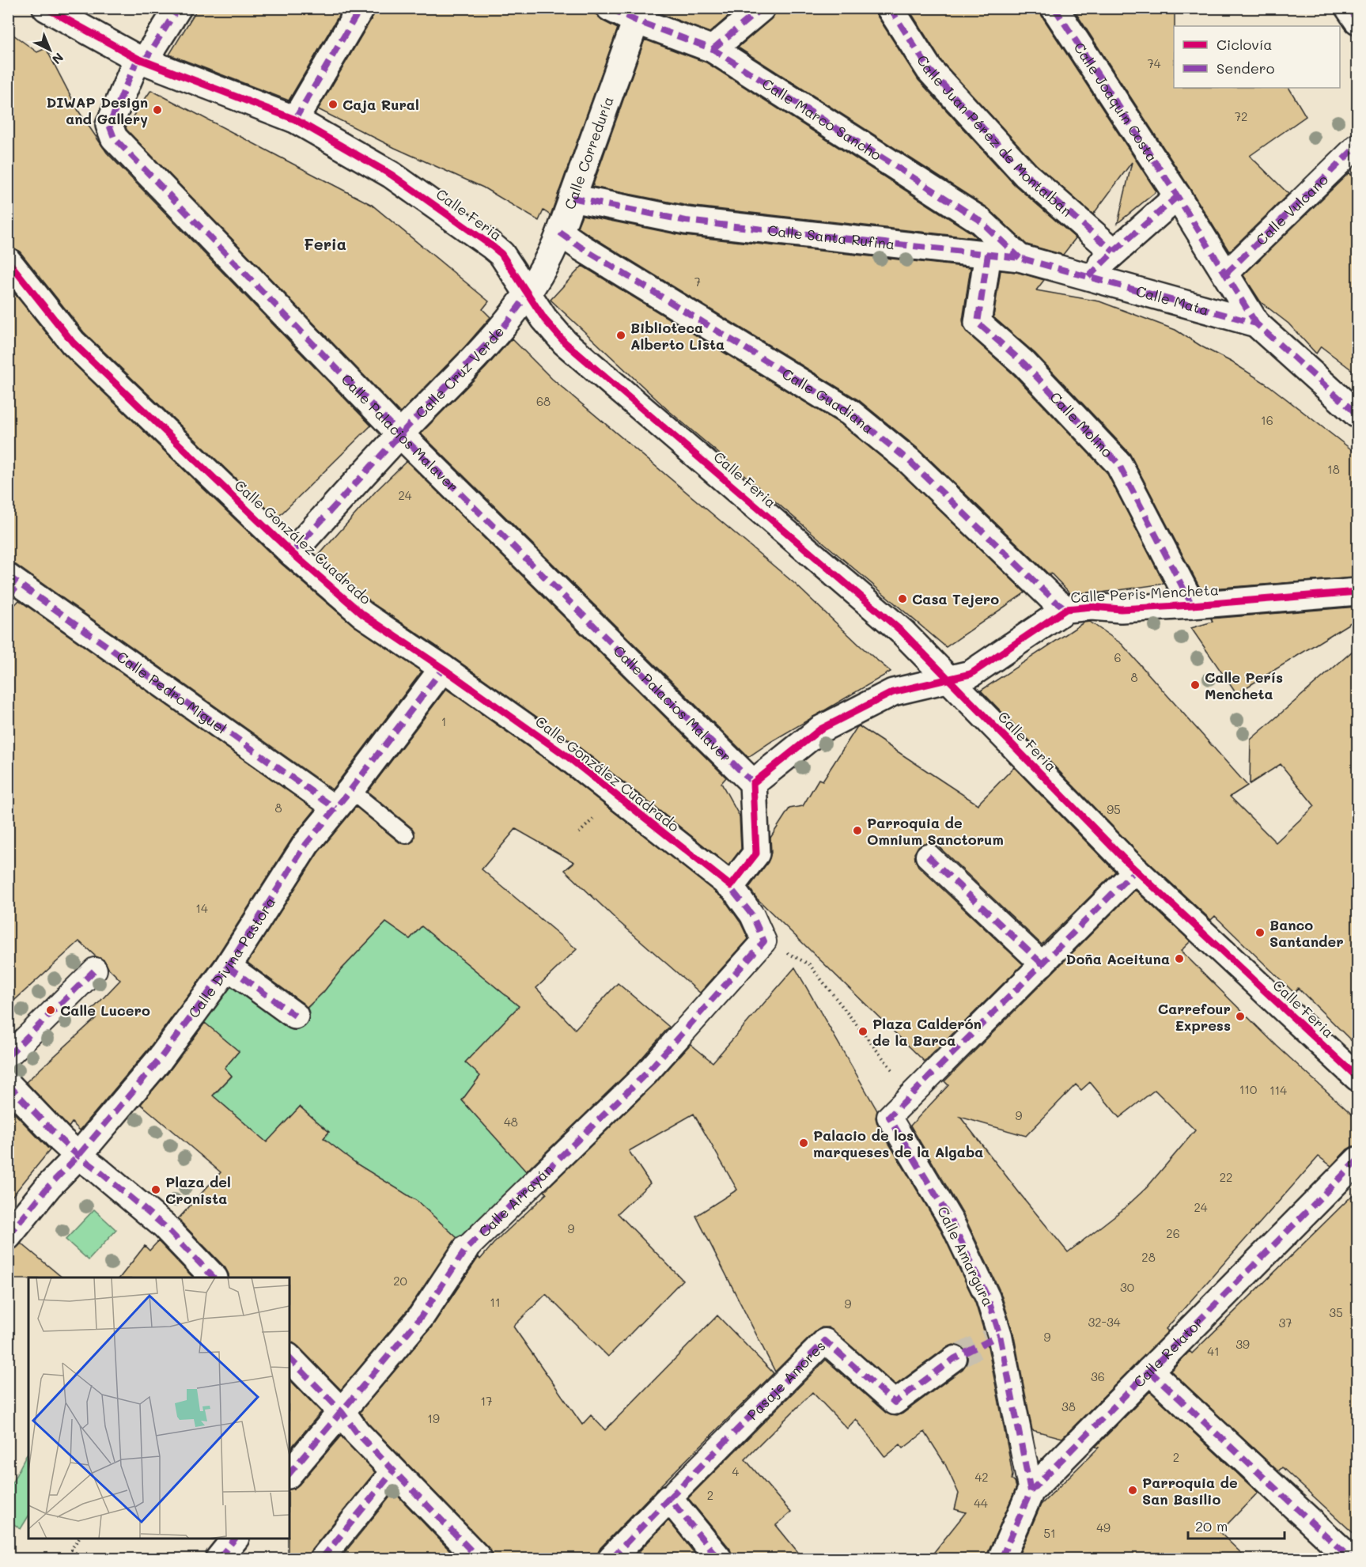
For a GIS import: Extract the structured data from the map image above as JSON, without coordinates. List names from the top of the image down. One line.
{"streets":{"street":["Calle Joaquín Costa","Calle Marco Sancho","Calle Juan Pérez de Montalbán","Calle Correduría","Calle Vulcano","Calle Feria","Calle Santa Rufina","Calle Mata","Calle Cruz Verde","Calle Guadiana","Calle Molino","Calle Palacios Malaver","Calle González Cuadrado","Calle Peris Mencheta","Calle Pedro Miguel","Calle Divina Pastora","Calle Arrayán","Calle Amargura","Calle Relator","Pasaje Amores"]},"crossings":[["Calle Joaquín Costa","Calle Mata"],["Calle Marco Sancho","Calle Correduría"],["Calle Marco Sancho","Calle Santa Rufina"],["Calle Correduría","Calle Feria"],["Calle Correduría","Calle Santa Rufina"],["Calle Correduría","Calle Cruz Verde"],["Calle Correduría","Calle Guadiana"],["Calle Vulcano","Calle Mata"],["Calle Feria","Calle Cruz Verde"],["Calle Feria","Calle Palacios Malaver"],["Calle Feria","Calle Peris Mencheta"],["Calle Santa Rufina","Calle Mata"],["Calle Santa Rufina","Calle Molino"],["Calle Cruz Verde","Calle Palacios Malaver"],["Calle Cruz Verde","Calle González Cuadrado"],["Calle Guadiana","Calle Peris Mencheta"],["Calle Molino","Calle Peris Mencheta"],["Calle Palacios Malaver","Calle Peris Mencheta"],["Calle González Cuadrado","Calle Divina Pastora"],["Calle González Cuadrado","Calle Arrayán"],["Calle Pedro Miguel","Calle Divina Pastora"],["Calle Amargura","Calle Relator"]],"districts":["Feria"],"places":["Caja Rural","DIWAP Design and Gallery","Biblioteca Alberto Lista","Casa Tejero","Calle Perís Mencheta","Parroquia de Omnium Sanctorum","Banco Santander","Doña Aceituna","Calle Lucero","Carrefour Express","Plaza Calderón de la Barca","Palacio de los marqueses de la Algaba","Plaza del Cronista","Parroquia de San Basilio"],"house_numbers":["74","72","7","68","16","18","24","6","8","1","8","95","14","110","114","9","48","22","24","9","26","28","20","30","11","9","35","32-34","37","9","39","41","36","17","38","19","2","4","42","2","44","49","51"],"legend":["Ciclovía","Sendero"],"scale_bar":"20 m","north":"bottom right"}
